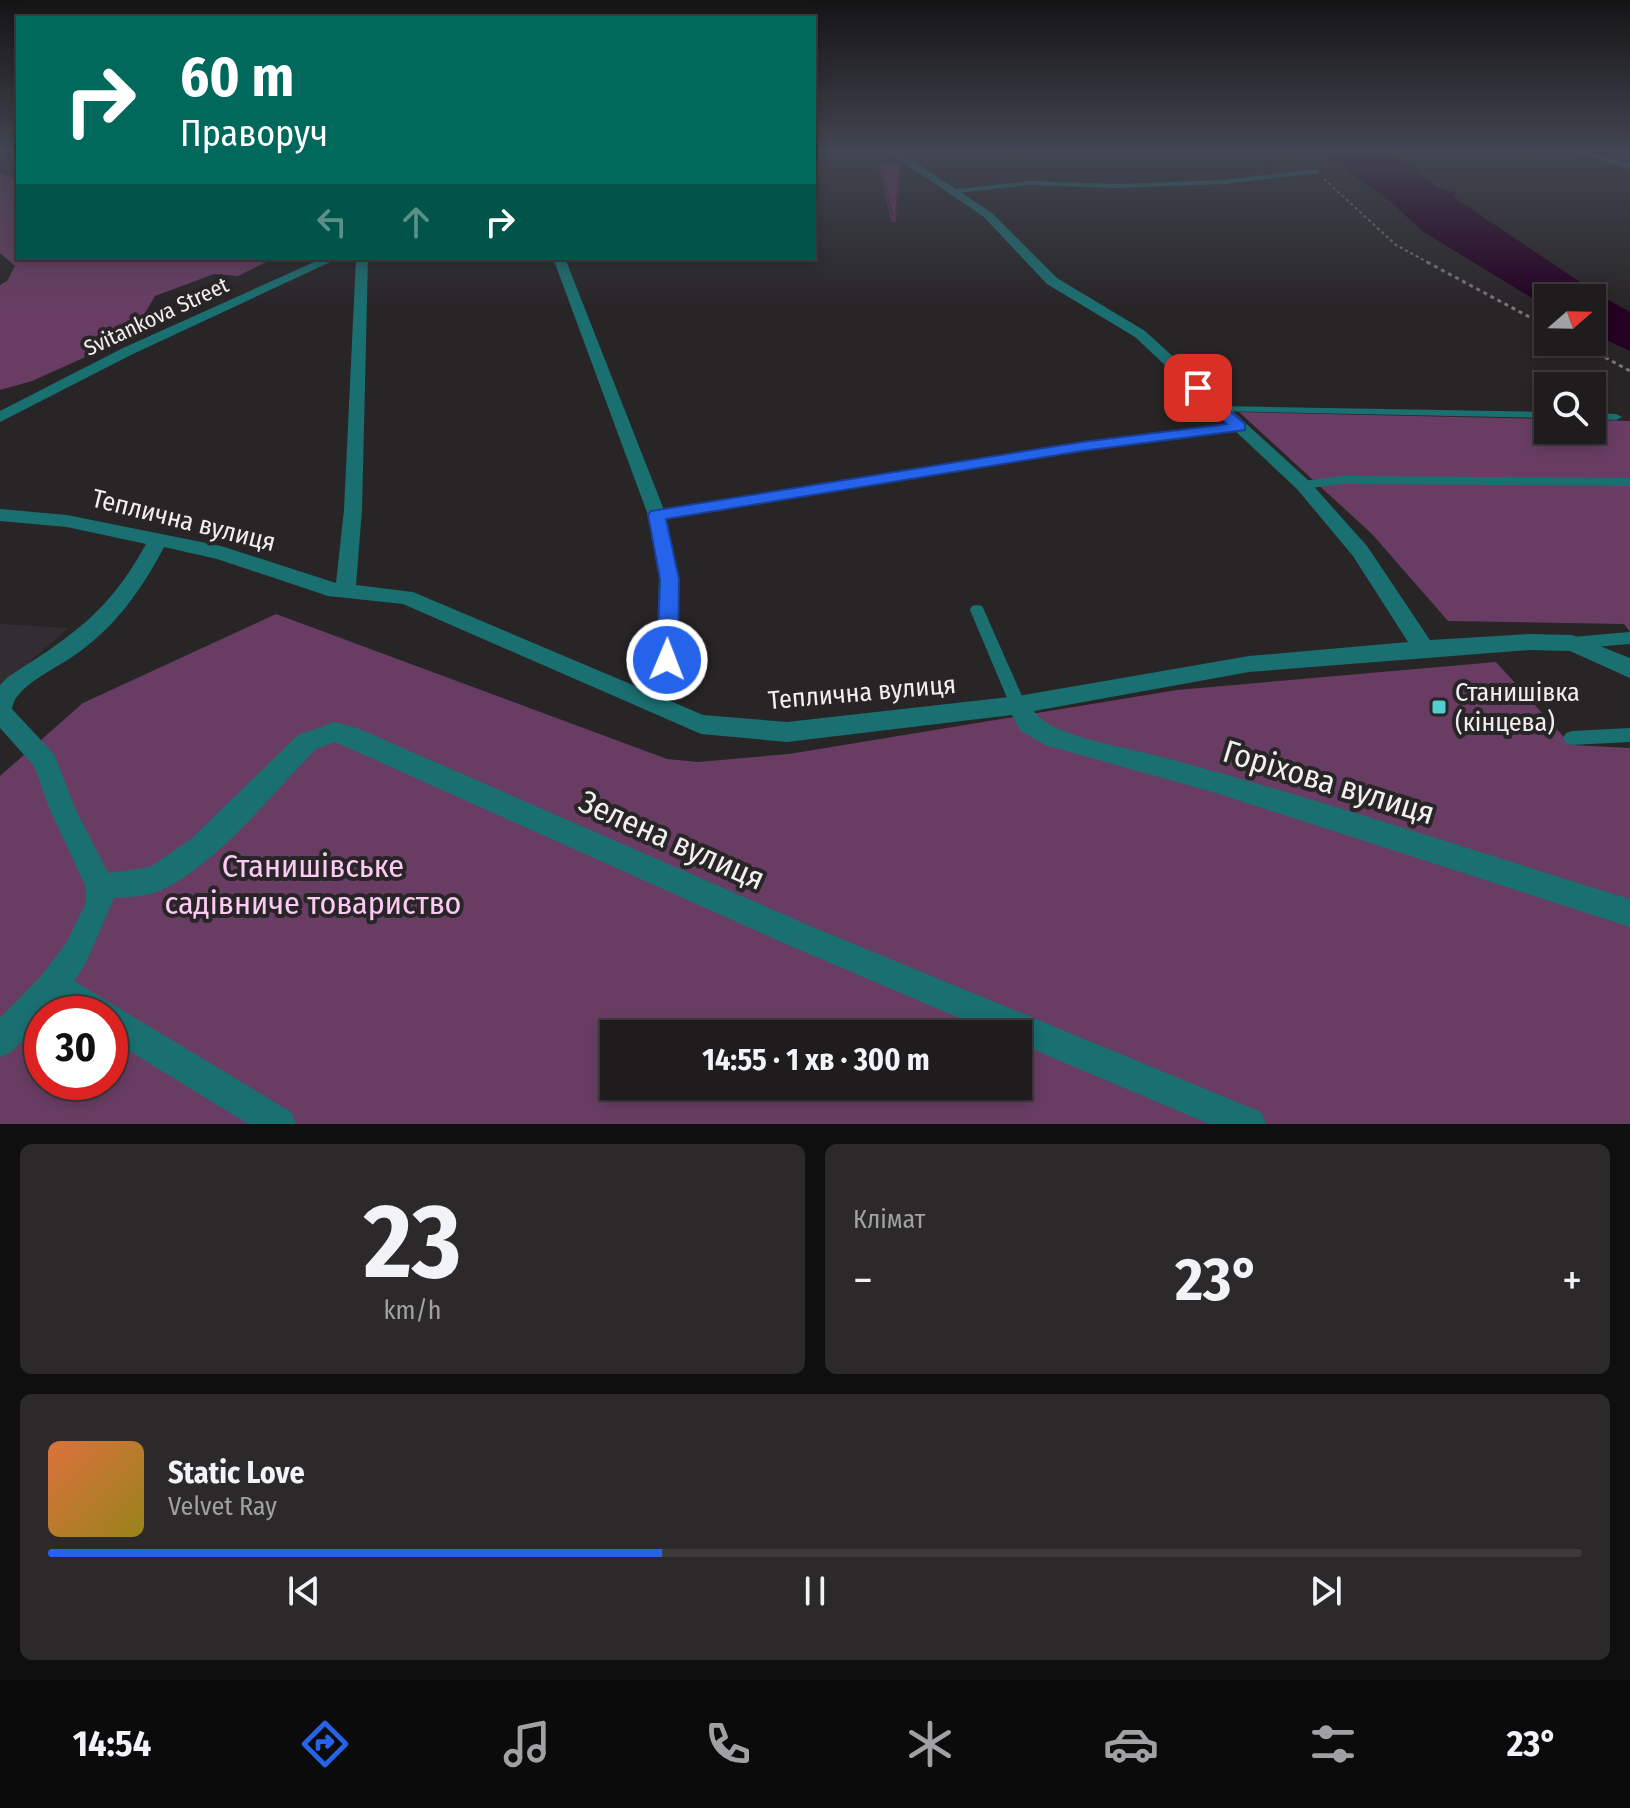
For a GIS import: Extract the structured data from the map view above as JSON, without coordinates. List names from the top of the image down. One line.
{"streets":{"street":["Svitankova Street","Теплична вулиця","Горіхова вулиця","Зелена вулиця"]},"crossings":[["Теплична вулиця","Горіхова вулиця"]],"parks":["Станишівське садівниче товариство"],"places":{"transit":["Станишівка (кінцева)"]},"north":"right","page":{"turn":["60 m","Праворуч"],"limit":"30","trip":"14:55 · 1 хв · 300 m","tile":[["23","km/h"],"Клімат"],"heat":["−","23°","+"],"song":["Static Love","Velvet Ray"],"tabs":["14:54","23°"]}}
